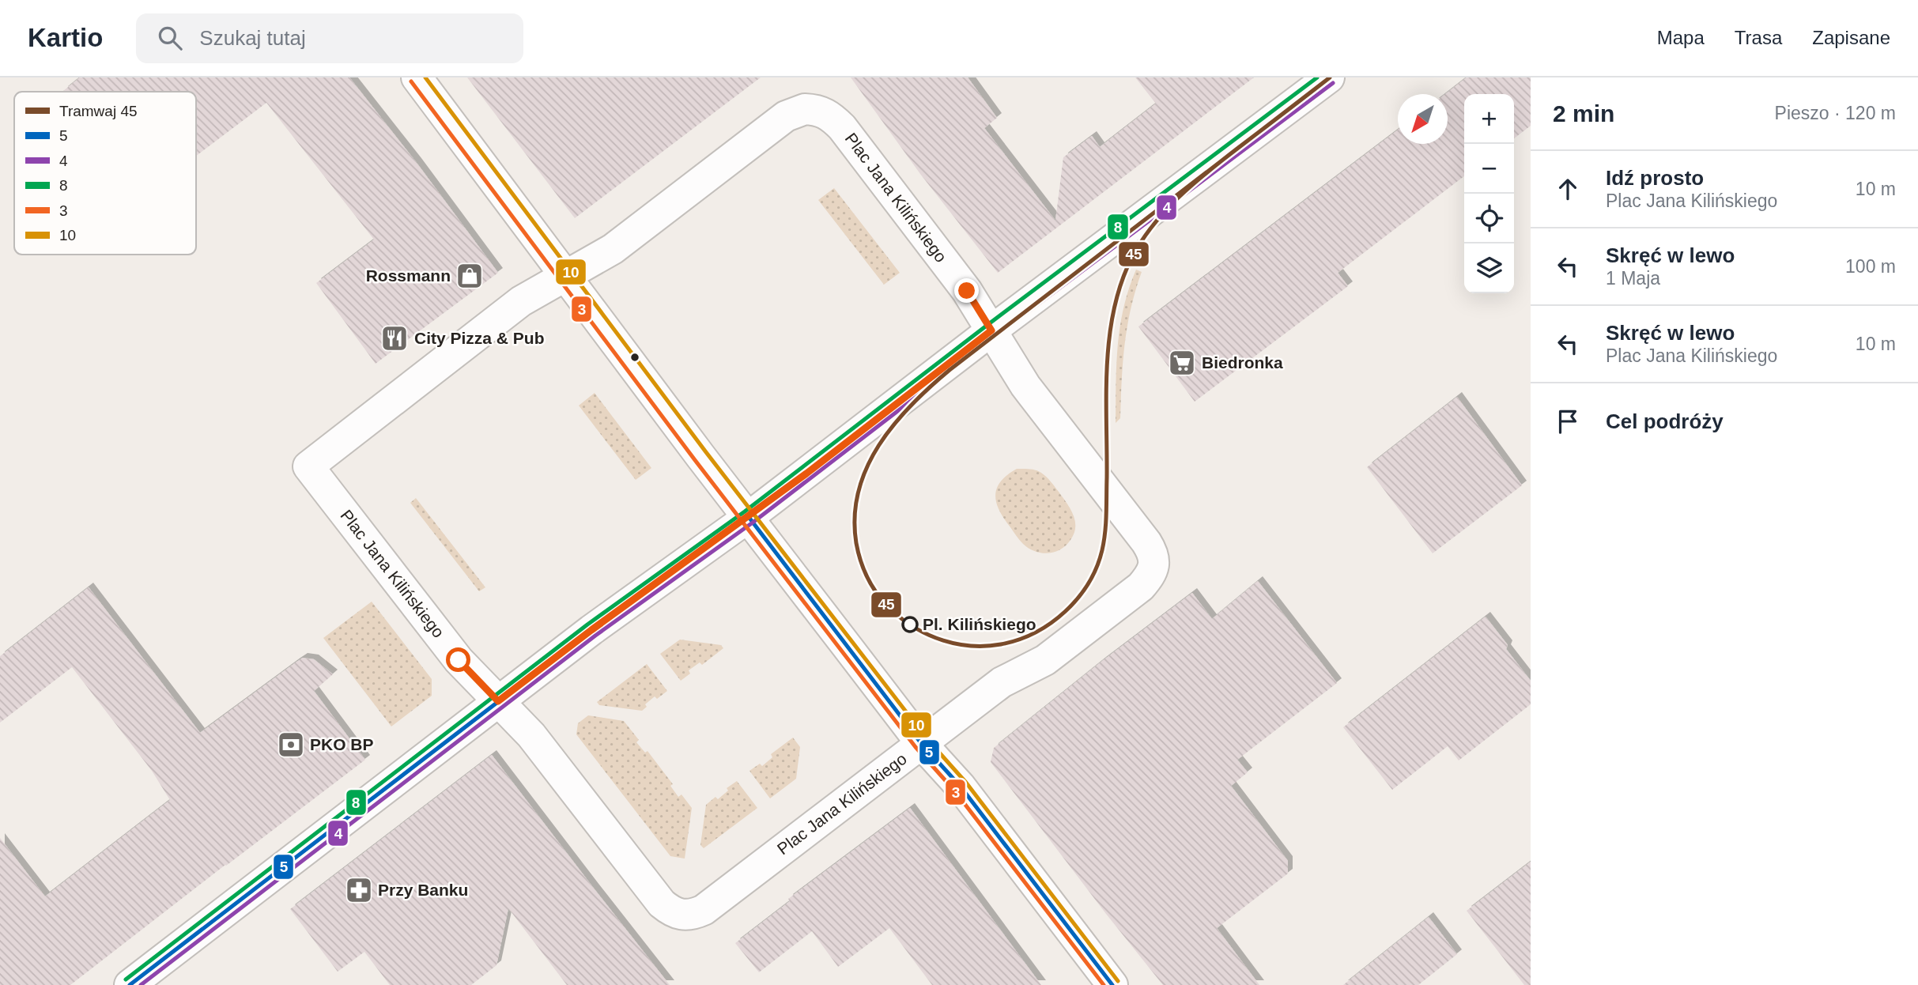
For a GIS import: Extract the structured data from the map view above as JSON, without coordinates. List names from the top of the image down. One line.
{"streets":{"street":["Plac Jana Kilińskiego"]},"places":{"shop":["Rossmann"],"restaurant":["City Pizza & Pub"],"supermarket":["Biedronka"],"other":["Pl. Kilińskiego"],"bank":["PKO BP"],"pharmacy":["Przy Banku"]},"lines":["tram line 45","transit line 8","transit line 10","transit line 3","transit line 4","transit line 5"],"legend":["Tramwaj 45","5","4","8","3","10"],"north":"bottom left","page":{"header":"Kartio","search":"Szukaj tutaj","nav":["Mapa","Trasa","Zapisane"],"heading":["2 min","Pieszo · 120 m"],"map_buttons":["+","−"],"list":[["Idź prosto","Plac Jana Kilińskiego","10 m"],["Skręć w lewo","1 Maja","100 m"],["Skręć w lewo","Plac Jana Kilińskiego","10 m"],"Cel podróży"]}}
